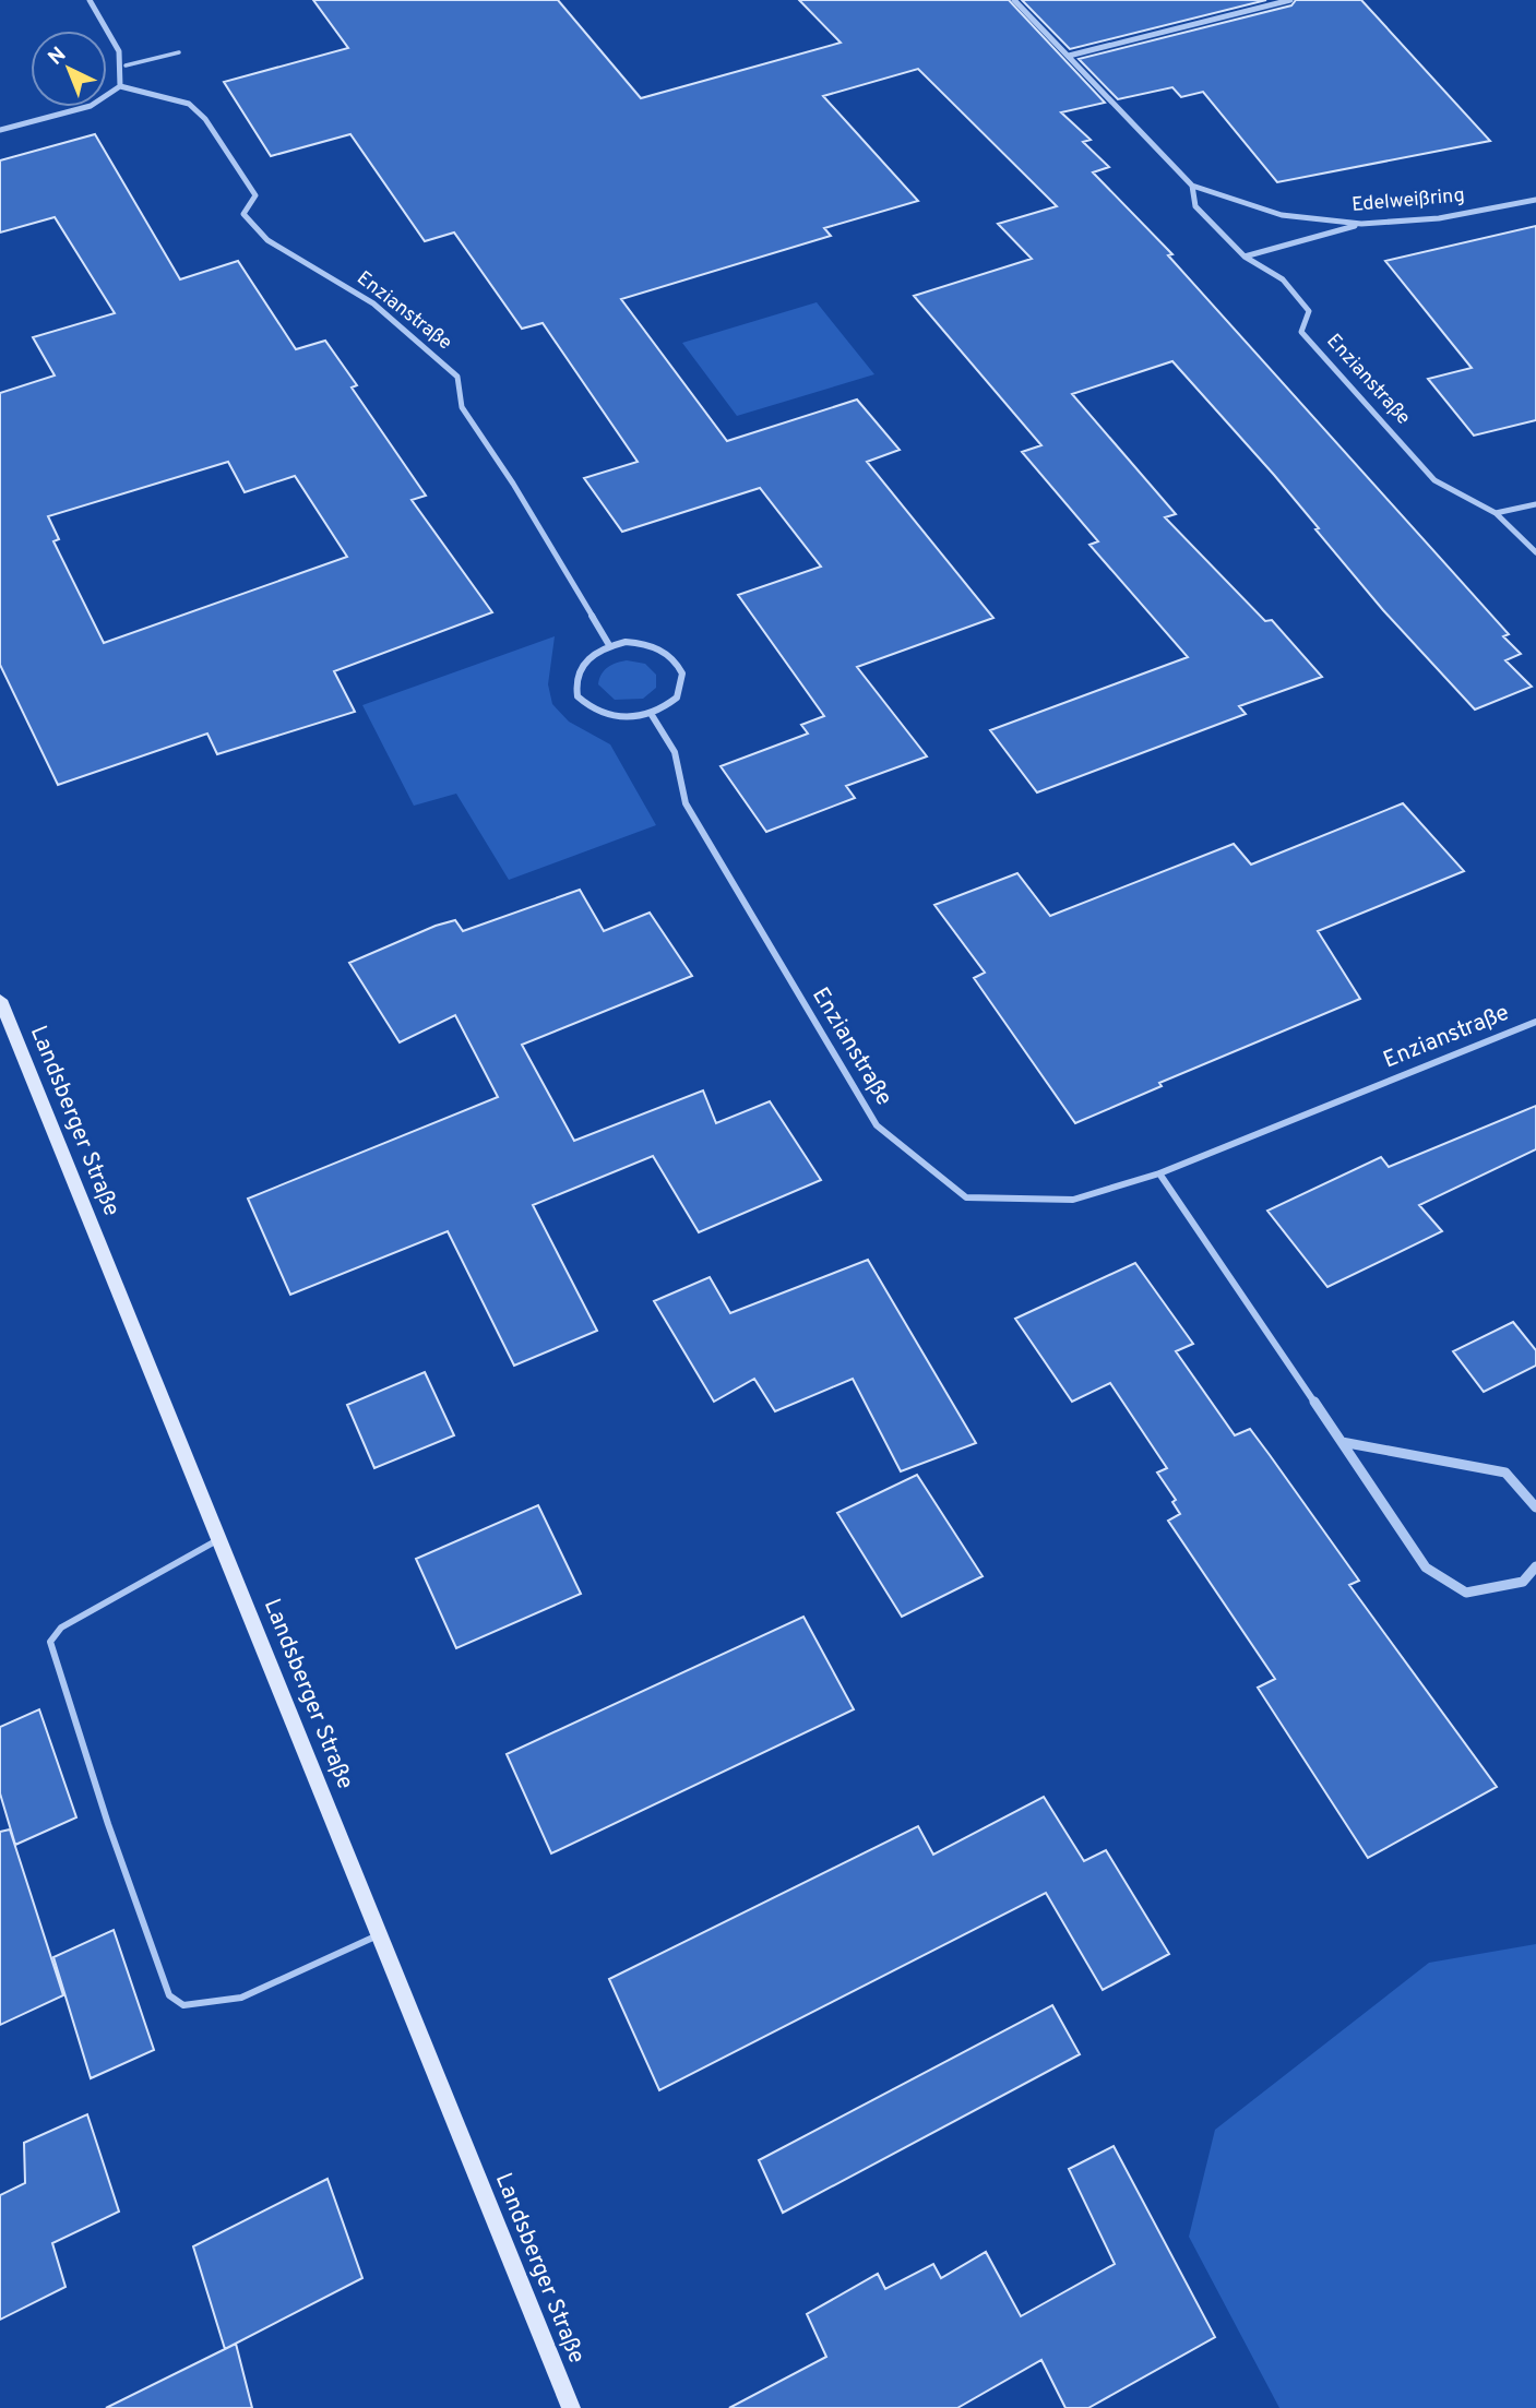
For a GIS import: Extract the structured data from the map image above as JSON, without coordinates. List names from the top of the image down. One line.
{"streets":{"street":["Edelweißring","Enzianstraße","Landsberger Straße"]},"crossings":[["Edelweißring","Enzianstraße"]],"north":"top left"}
